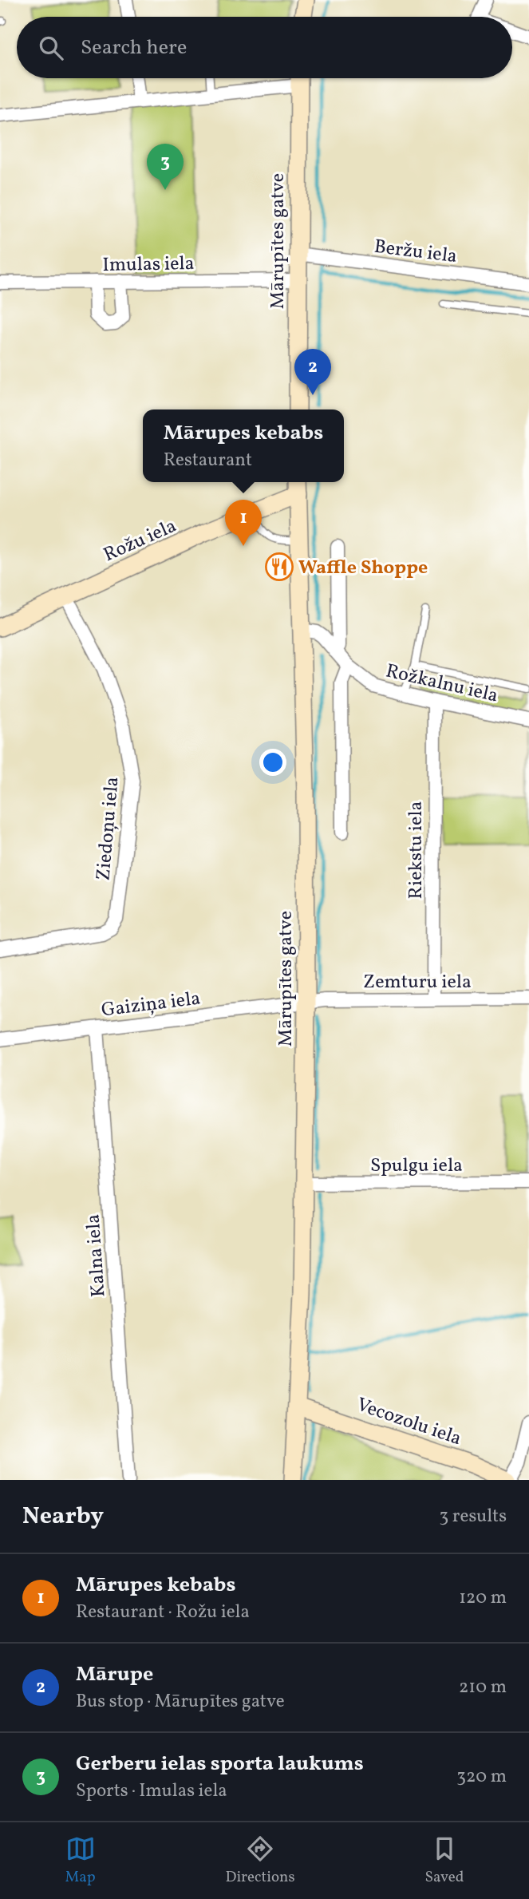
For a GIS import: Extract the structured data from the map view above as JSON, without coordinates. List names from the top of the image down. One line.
{"streets":{"street":["Mārupītes gatve","Beržu iela","Imulas iela","Rožu iela","Rožkalnu iela","Ziedoņu iela","Riekstu iela","Zemturu iela","Gaiziņa iela","Spulgu iela","Kalna iela","Vecozolu iela"]},"crossings":[["Mārupītes gatve","Beržu iela"],["Mārupītes gatve","Imulas iela"],["Mārupītes gatve","Rožu iela"],["Mārupītes gatve","Rožkalnu iela"],["Mārupītes gatve","Zemturu iela"],["Mārupītes gatve","Gaiziņa iela"],["Mārupītes gatve","Spulgu iela"],["Mārupītes gatve","Vecozolu iela"],["Rožu iela","Ziedoņu iela"],["Rožkalnu iela","Riekstu iela"],["Riekstu iela","Zemturu iela"],["Zemturu iela","Gaiziņa iela"],["Gaiziņa iela","Kalna iela"]],"places":{"restaurant":["Waffle Shoppe"]},"page":{"search":"Search here","pins":["3","2","1"],"popup":["Mārupes kebabs","Restaurant"],"heading":["Nearby","3 results"],"list":[{"mark":"1","name":"Mārupes kebabs","note":"Restaurant · Rožu iela","value":"120 m"},{"mark":"2","name":"Mārupe","note":"Bus stop · Mārupītes gatve","value":"210 m"},{"mark":"3","name":"Gerberu ielas sporta laukums","note":"Sports · Imulas iela","value":"320 m"}],"nav":["Map","Directions","Saved"]}}
